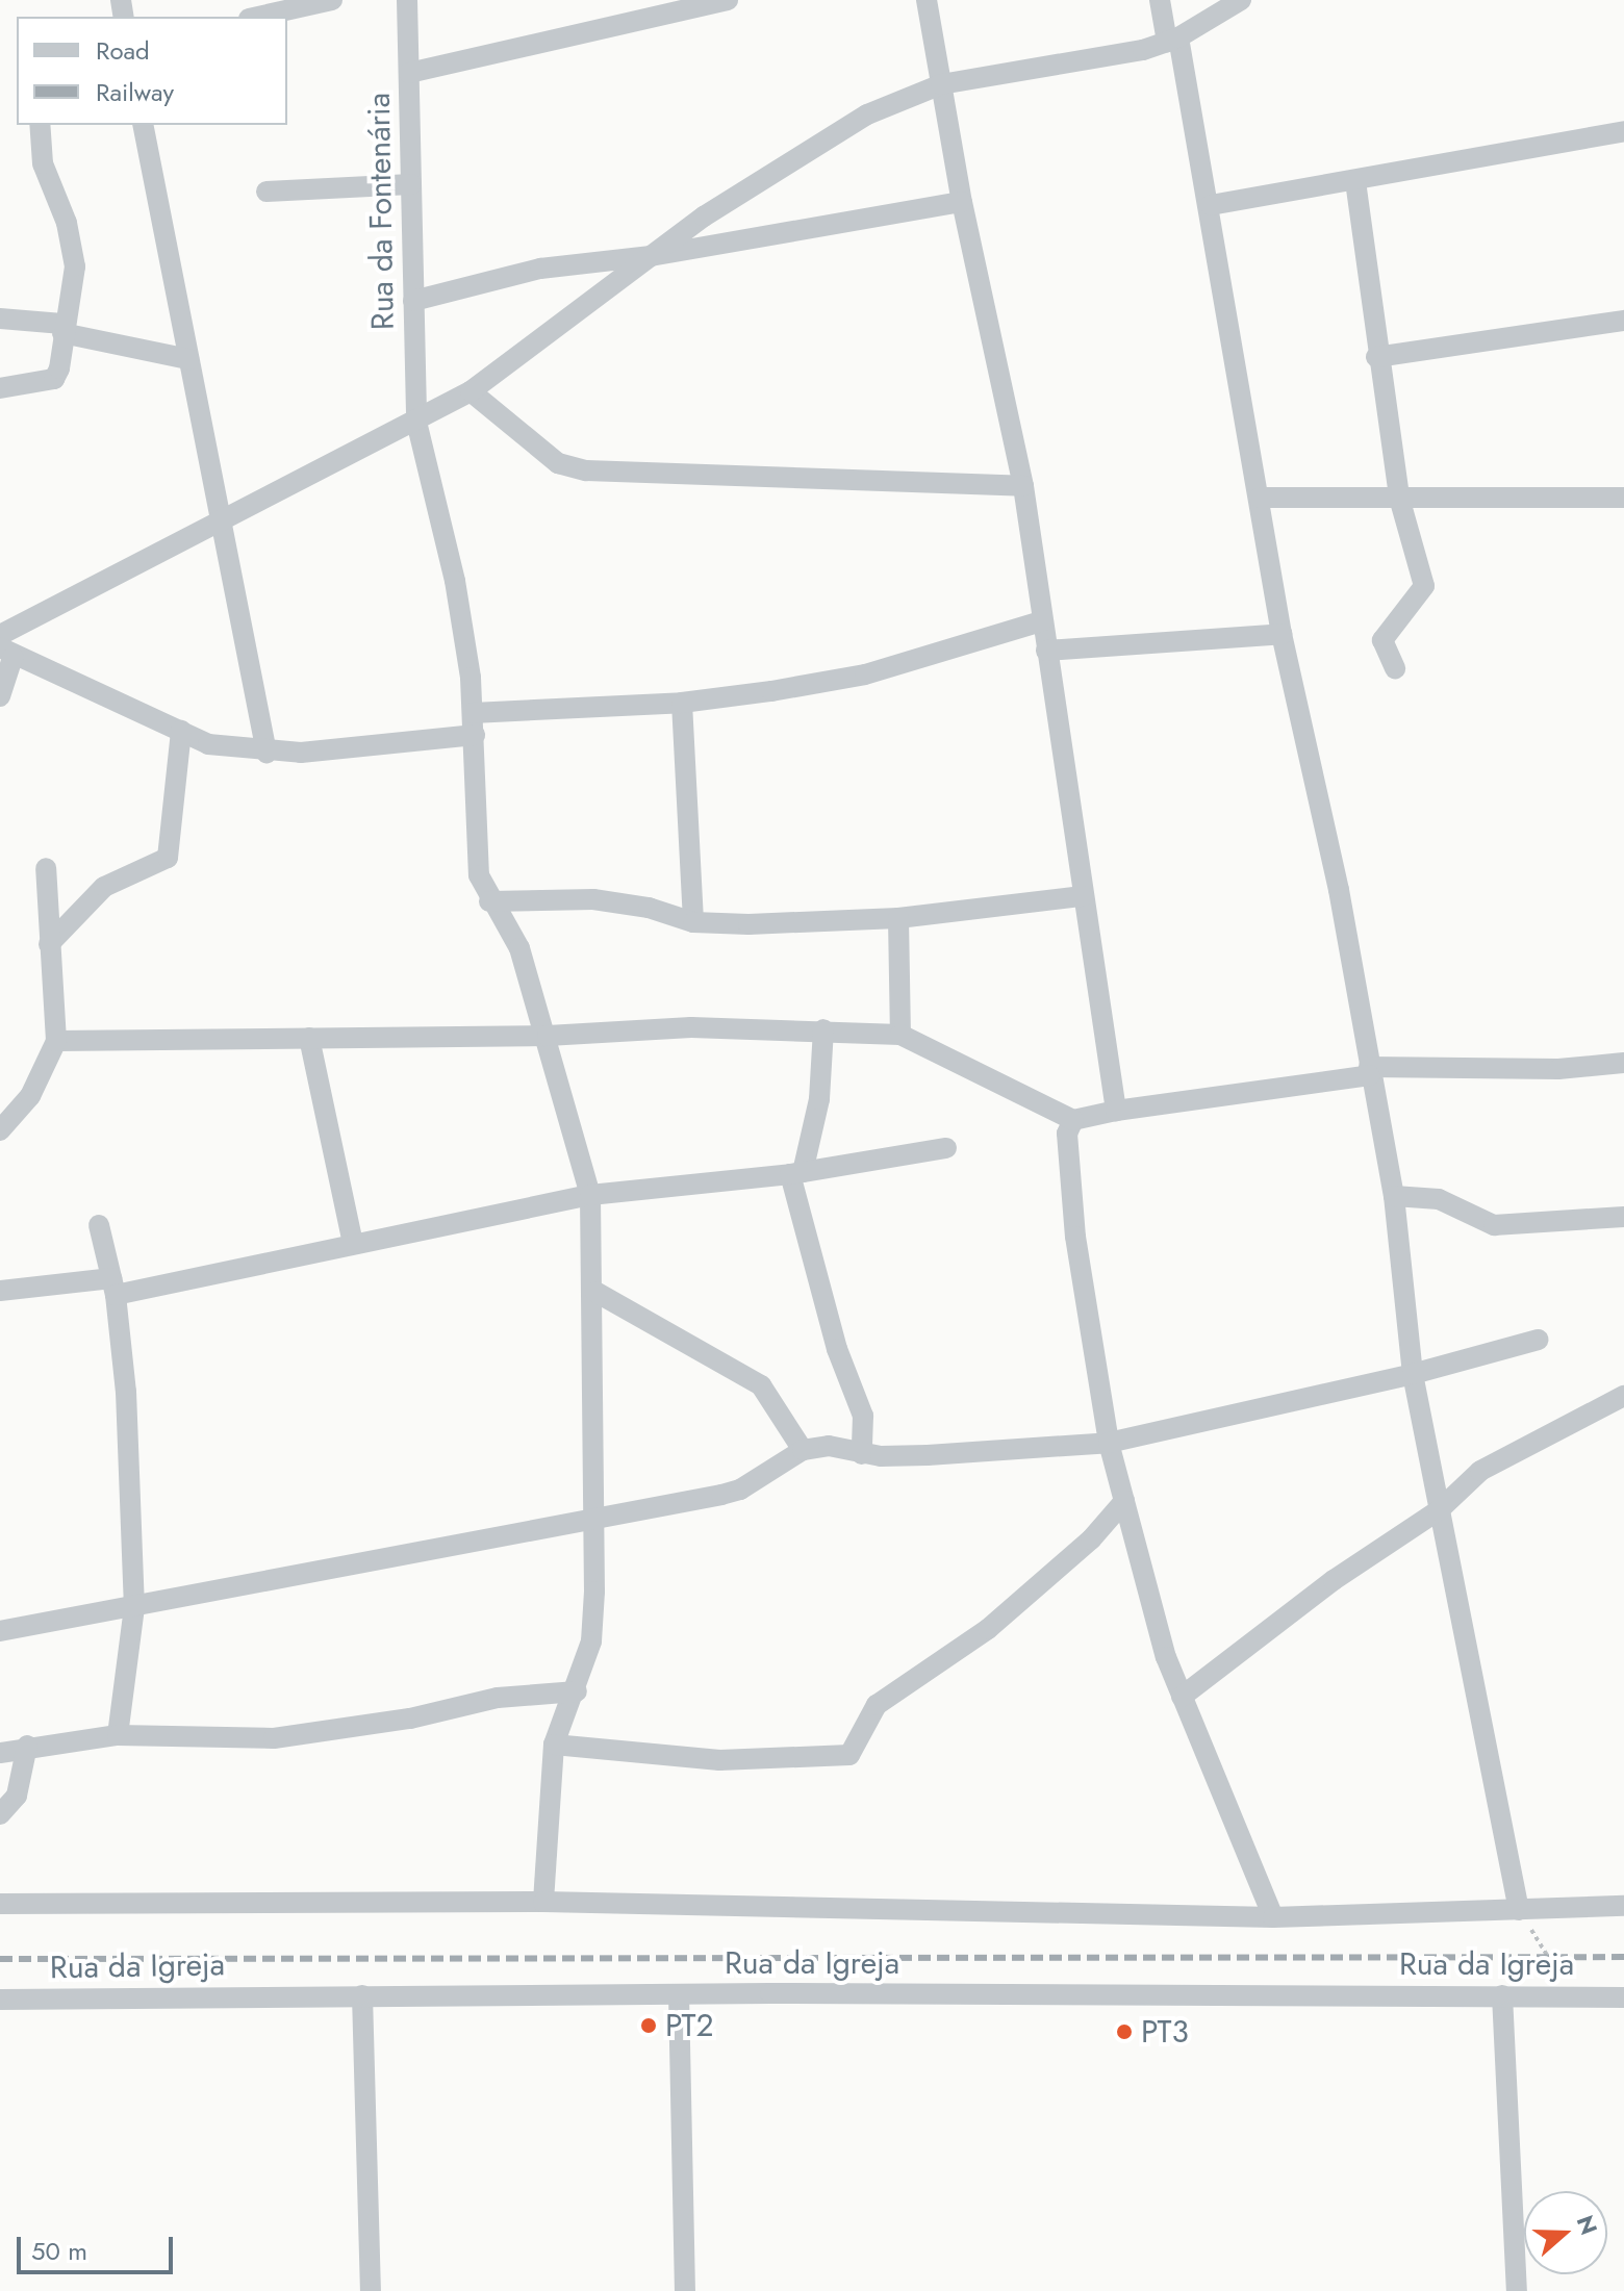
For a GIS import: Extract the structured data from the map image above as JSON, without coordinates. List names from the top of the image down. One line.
{"streets":{"street":["Rua da Fontenária","Rua da Igreja"]},"places":["PT2","PT3"],"legend":["Road","Railway"],"scale_bar":"50 m","north":"right"}
